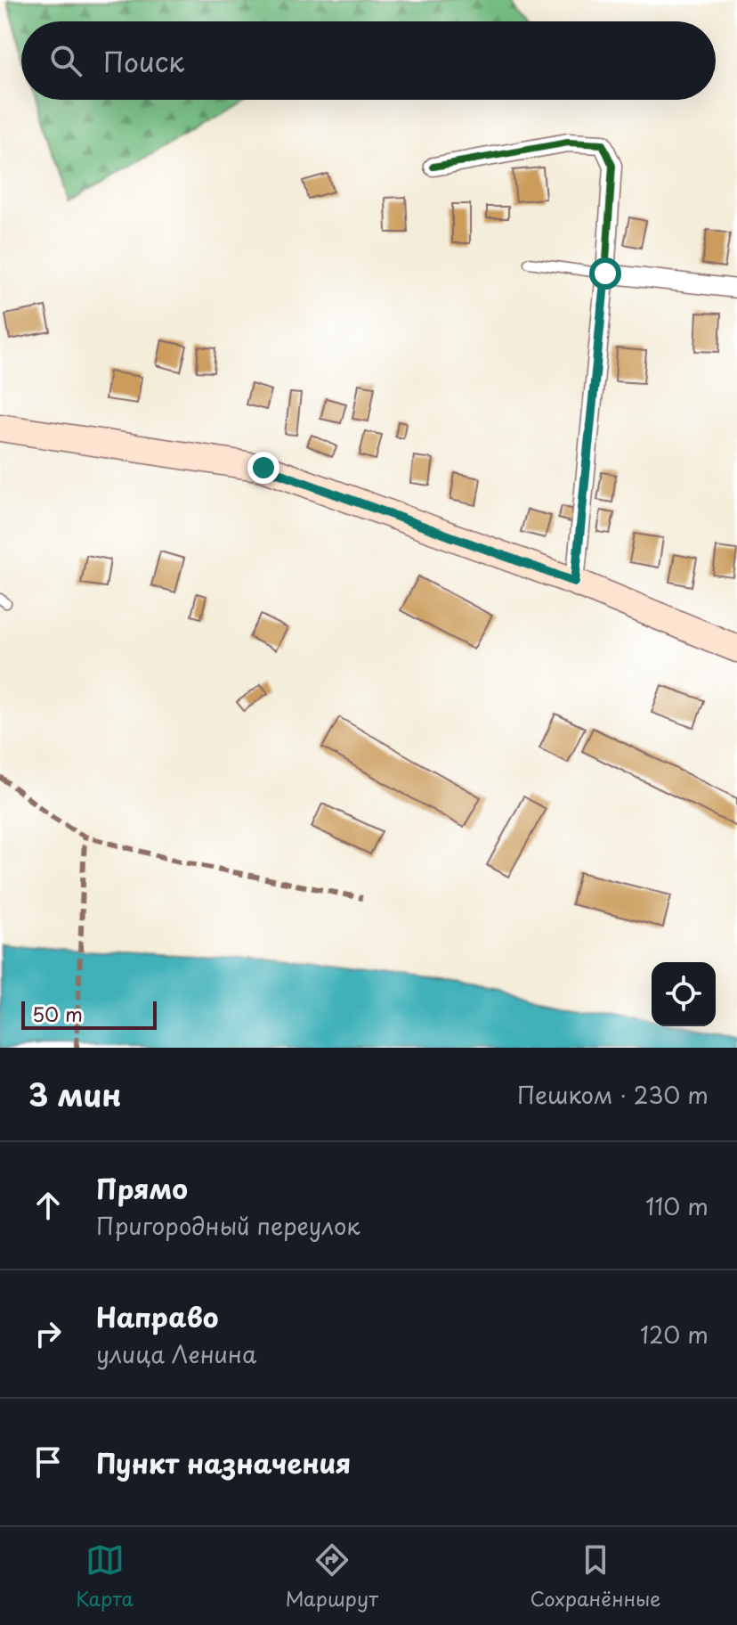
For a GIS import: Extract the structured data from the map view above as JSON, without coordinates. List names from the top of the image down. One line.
{"scale_bar":"50 m","page":{"search":"Поиск","scale":"50 m","heading":["3 мин","Пешком · 230 m"],"list":[["Прямо","Пригородный переулок","110 m"],["Направо","улица Ленина","120 m"],"Пункт назначения"],"nav":["Карта","Маршрут","Сохранённые"]}}
